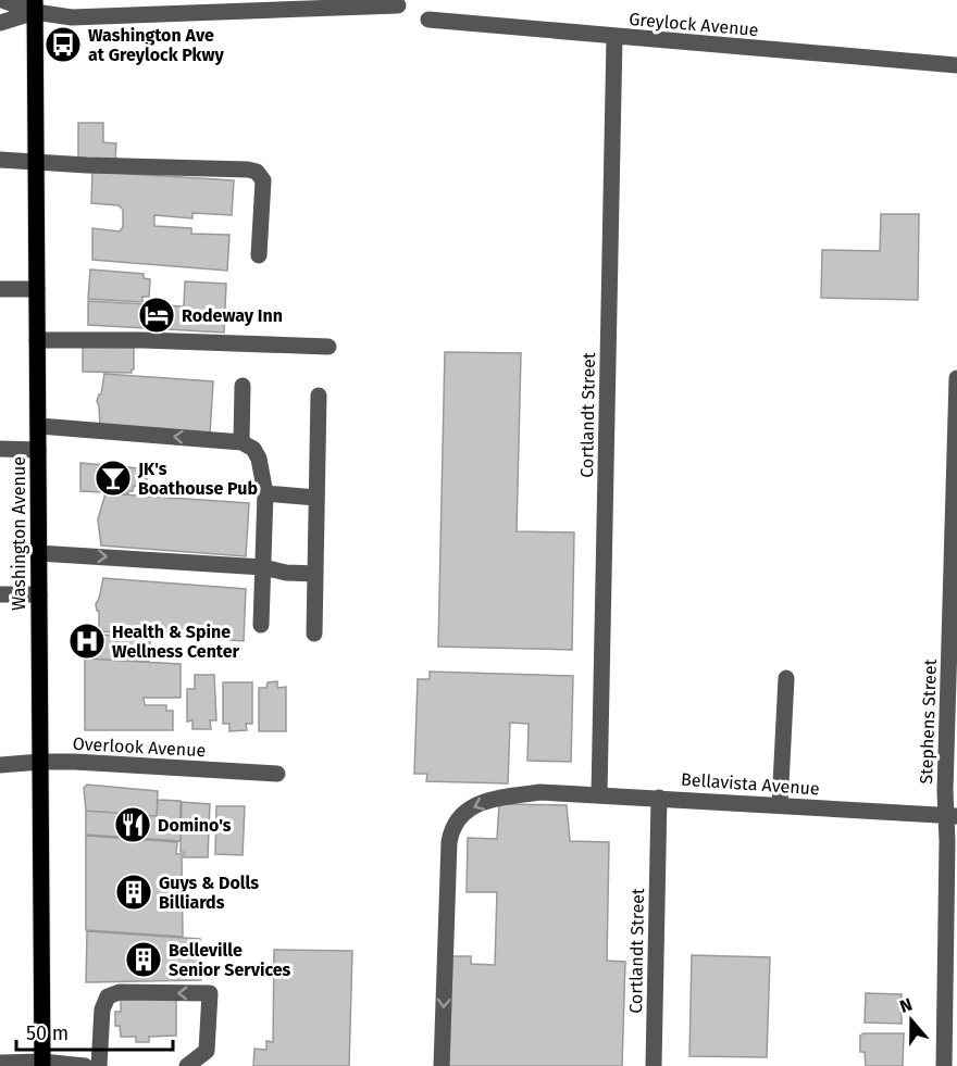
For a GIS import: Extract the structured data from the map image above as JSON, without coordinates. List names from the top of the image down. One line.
{"streets":{"main road":["Washington Avenue"],"street":["Greylock Avenue","Cortlandt Street","Stephens Street","Overlook Avenue","Bellavista Avenue"]},"crossings":[["Greylock Avenue","Cortlandt Street"],["Cortlandt Street","Bellavista Avenue"],["Washington Avenue","Overlook Avenue"],["Stephens Street","Bellavista Avenue"]],"places":{"bus stop":["Washington Ave at Greylock Pkwy"],"hotel":["Rodeway Inn"],"bar":["JK's Boathouse Pub"],"hospital":["Health & Spine Wellness Center"],"restaurant":["Domino's"],"building":["Guys & Dolls Billiards","Belleville Senior Services"]},"scale_bar":"50 m","north":"top"}
